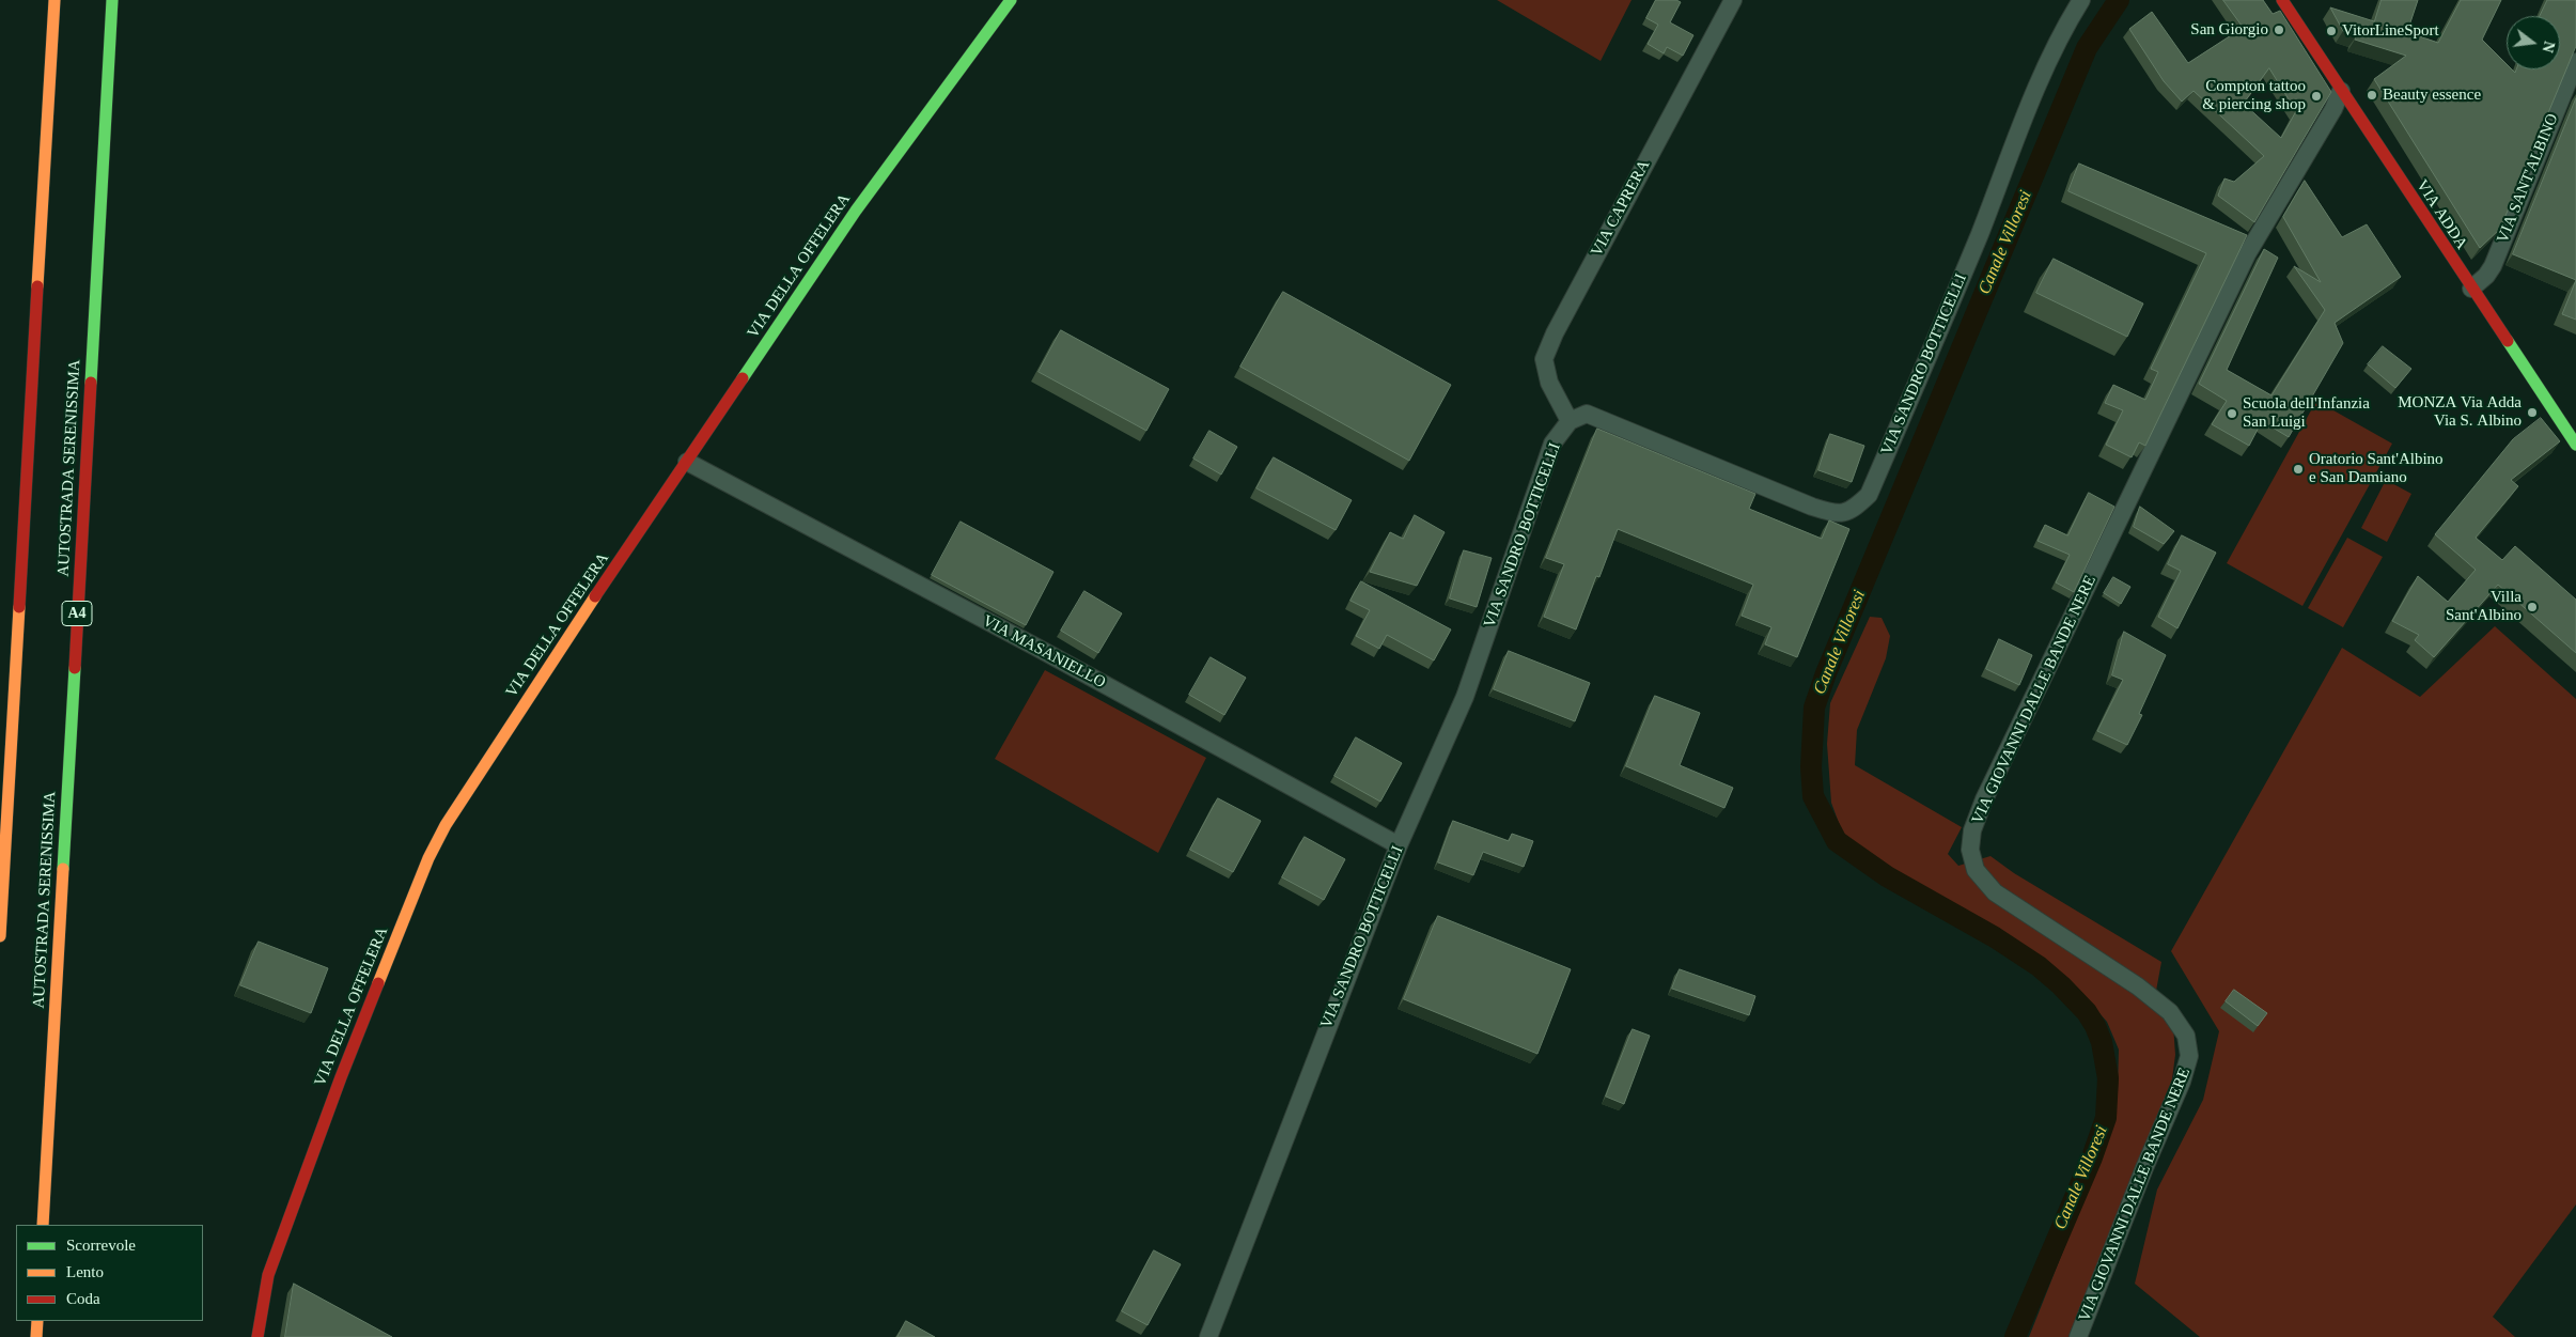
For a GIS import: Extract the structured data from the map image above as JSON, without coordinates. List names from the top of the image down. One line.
{"streets":{"main road":["VIA ADDA","VIA DELLA OFFELERA","AUTOSTRADA SERENISSIMA","A4"],"street":["VIA SANT'ALBINO","VIA CAPRERA","VIA SANDRO BOTTICELLI","VIA MASANIELLO","VIA GIOVANNI DALLE BANDE NERE"]},"crossings":[["VIA SANT'ALBINO","VIA ADDA"],["VIA CAPRERA","VIA SANDRO BOTTICELLI"],["VIA ADDA","VIA GIOVANNI DALLE BANDE NERE"],["VIA DELLA OFFELERA","VIA MASANIELLO"],["VIA SANDRO BOTTICELLI","VIA MASANIELLO"]],"water":["Canale Villoresi"],"places":["San Giorgio","VitorLineSport","Beauty essence","Compton tattoo & piercing shop","MONZA Via Adda Via S. Albino","Scuola dell'Infanzia San Luigi","Oratorio Sant'Albino e San Damiano","Villa Sant'Albino"],"legend":["Scorrevole","Lento","Coda"],"north":"right"}
